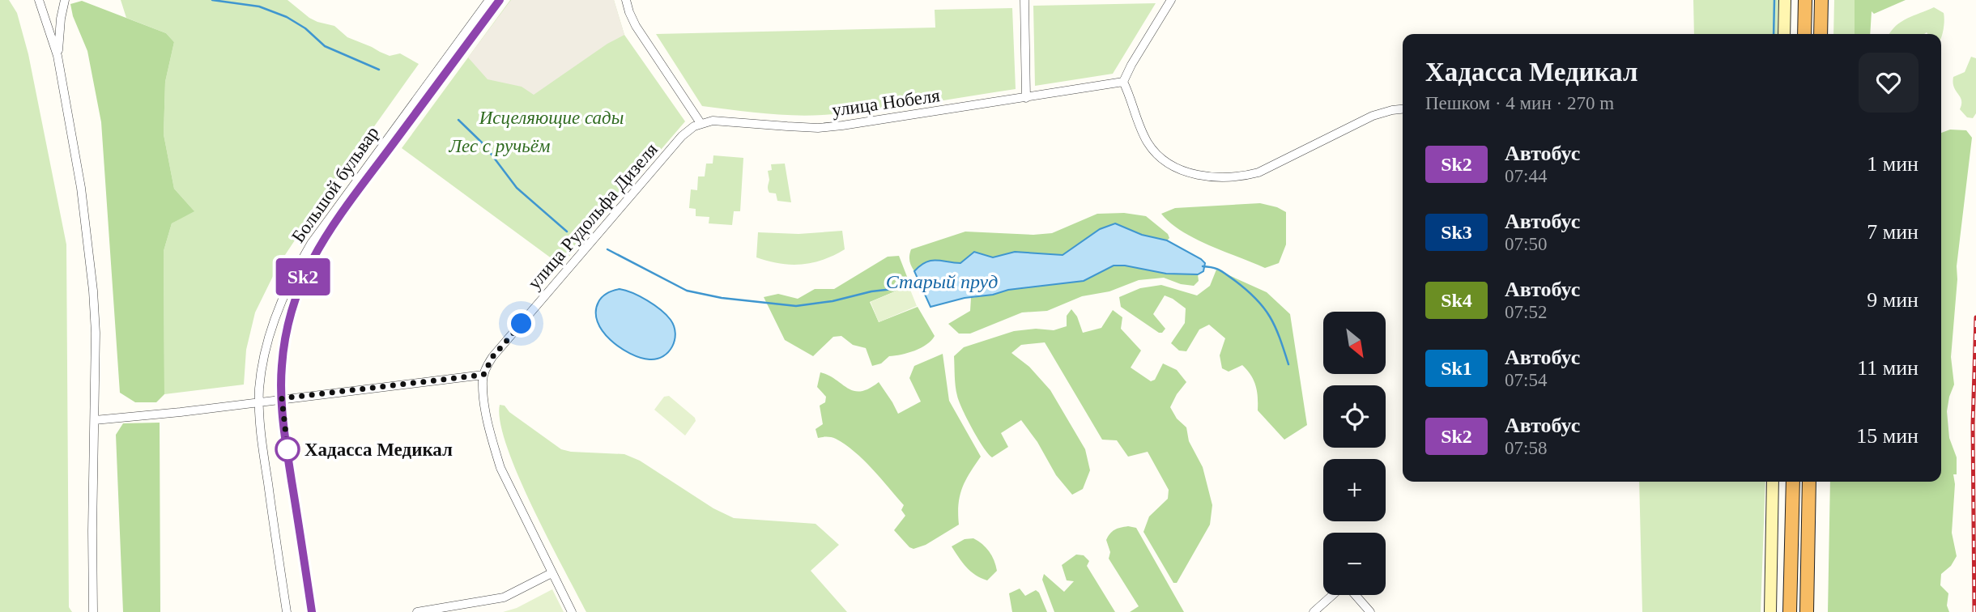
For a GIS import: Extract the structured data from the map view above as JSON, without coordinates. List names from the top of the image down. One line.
{"streets":{"street":["улица Нобеля","Большой бульвар","улица Рудольфа Дизеля"]},"crossings":[["улица Нобеля","улица Рудольфа Дизеля"]],"water":["Старый пруд"],"parks":["Исцеляющие сады","Лес с ручьём"],"places":["Хадасса Медикал"],"lines":["bus line Sk2"],"north":"bottom right","page":{"on_map":"Sk2","heading":["Хадасса Медикал","Пешком · 4 мин · 270 m"],"list":[{"mark":"Sk2","name":"Автобус","note":"07:44","value":"1 мин"},{"mark":"Sk3","name":"Автобус","note":"07:50","value":"7 мин"},{"mark":"Sk4","name":"Автобус","note":"07:52","value":"9 мин"},{"mark":"Sk1","name":"Автобус","note":"07:54","value":"11 мин"},{"mark":"Sk2","name":"Автобус","note":"07:58","value":"15 мин"}],"map_buttons":["+","−"]}}
